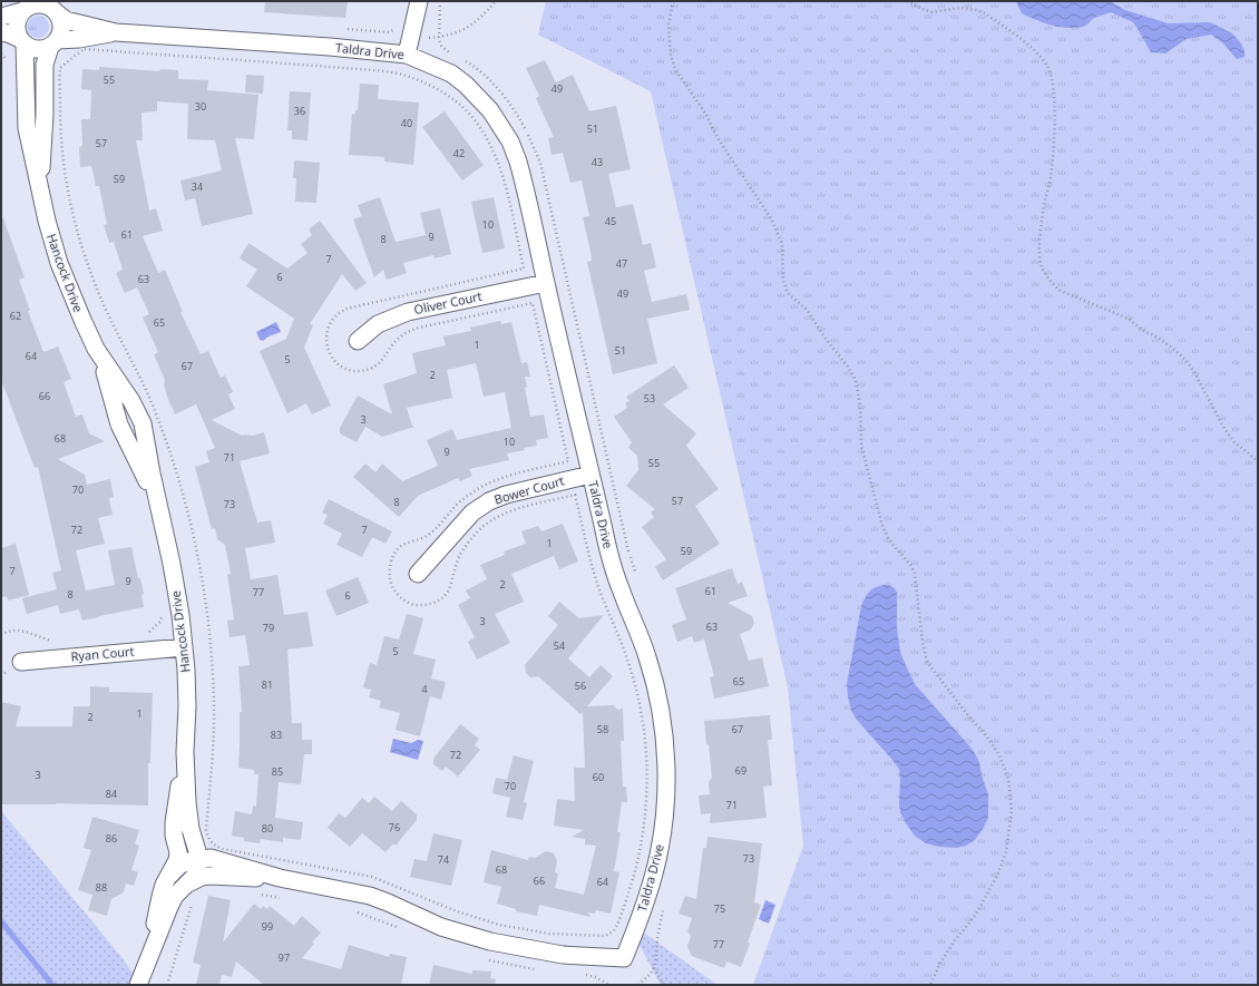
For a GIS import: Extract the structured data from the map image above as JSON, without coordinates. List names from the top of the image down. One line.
{"streets":{"street":["Taldra Drive","Hancock Drive","Oliver Court","Bower Court","Ryan Court"]},"crossings":[["Taldra Drive","Hancock Drive"],["Taldra Drive","Oliver Court"],["Taldra Drive","Bower Court"],["Hancock Drive","Ryan Court"]],"house_numbers":["55","49","30","36","40","51","57","42","43","59","34","45","10","61","9","8","7","47","6","63","49","62","65","1","51","64","5","67","2","66","53","3","68","10","9","71","55","70","57","8","73","72","7","1","59","7","9","2","61","77","8","6","3","63","79","54","5","65","81","56","4","1","2","58","67","83","72","69","85","3","60","70","84","71","76","80","86","73","74","68","66","64","88","75","99","77","97"]}
